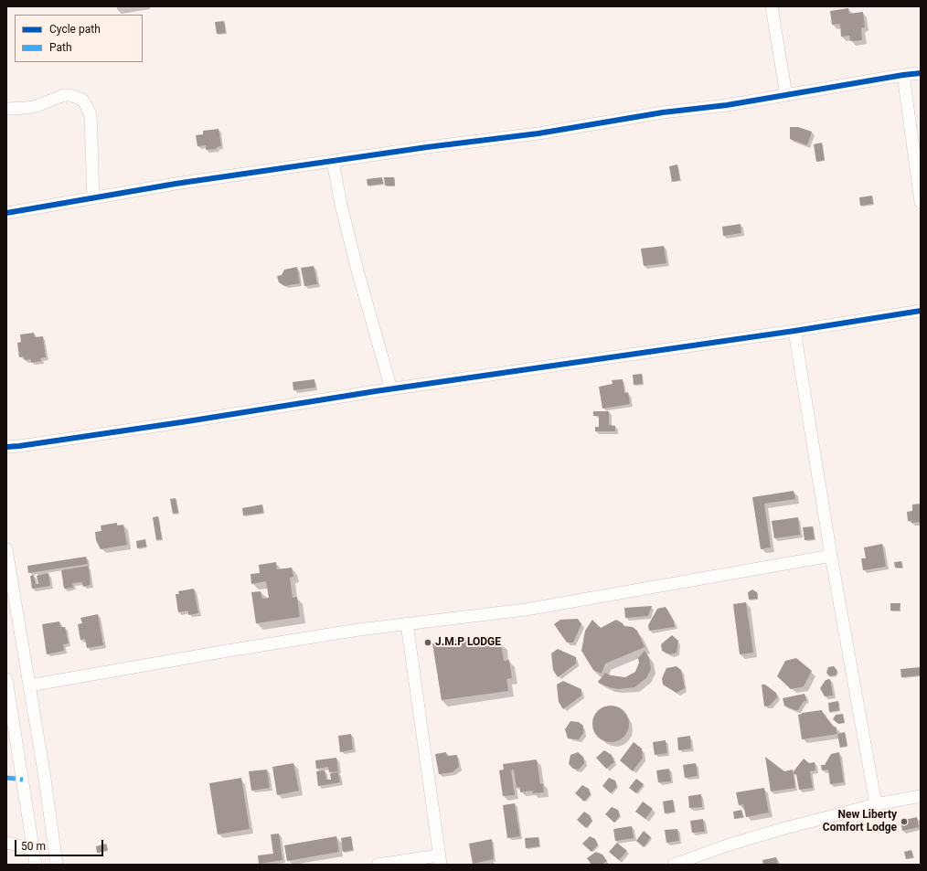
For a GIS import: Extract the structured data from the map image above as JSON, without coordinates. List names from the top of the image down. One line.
{"places":["J.M.P LODGE","New Liberty Comfort Lodge"],"legend":["Cycle path","Path"],"scale_bar":"50 m"}
